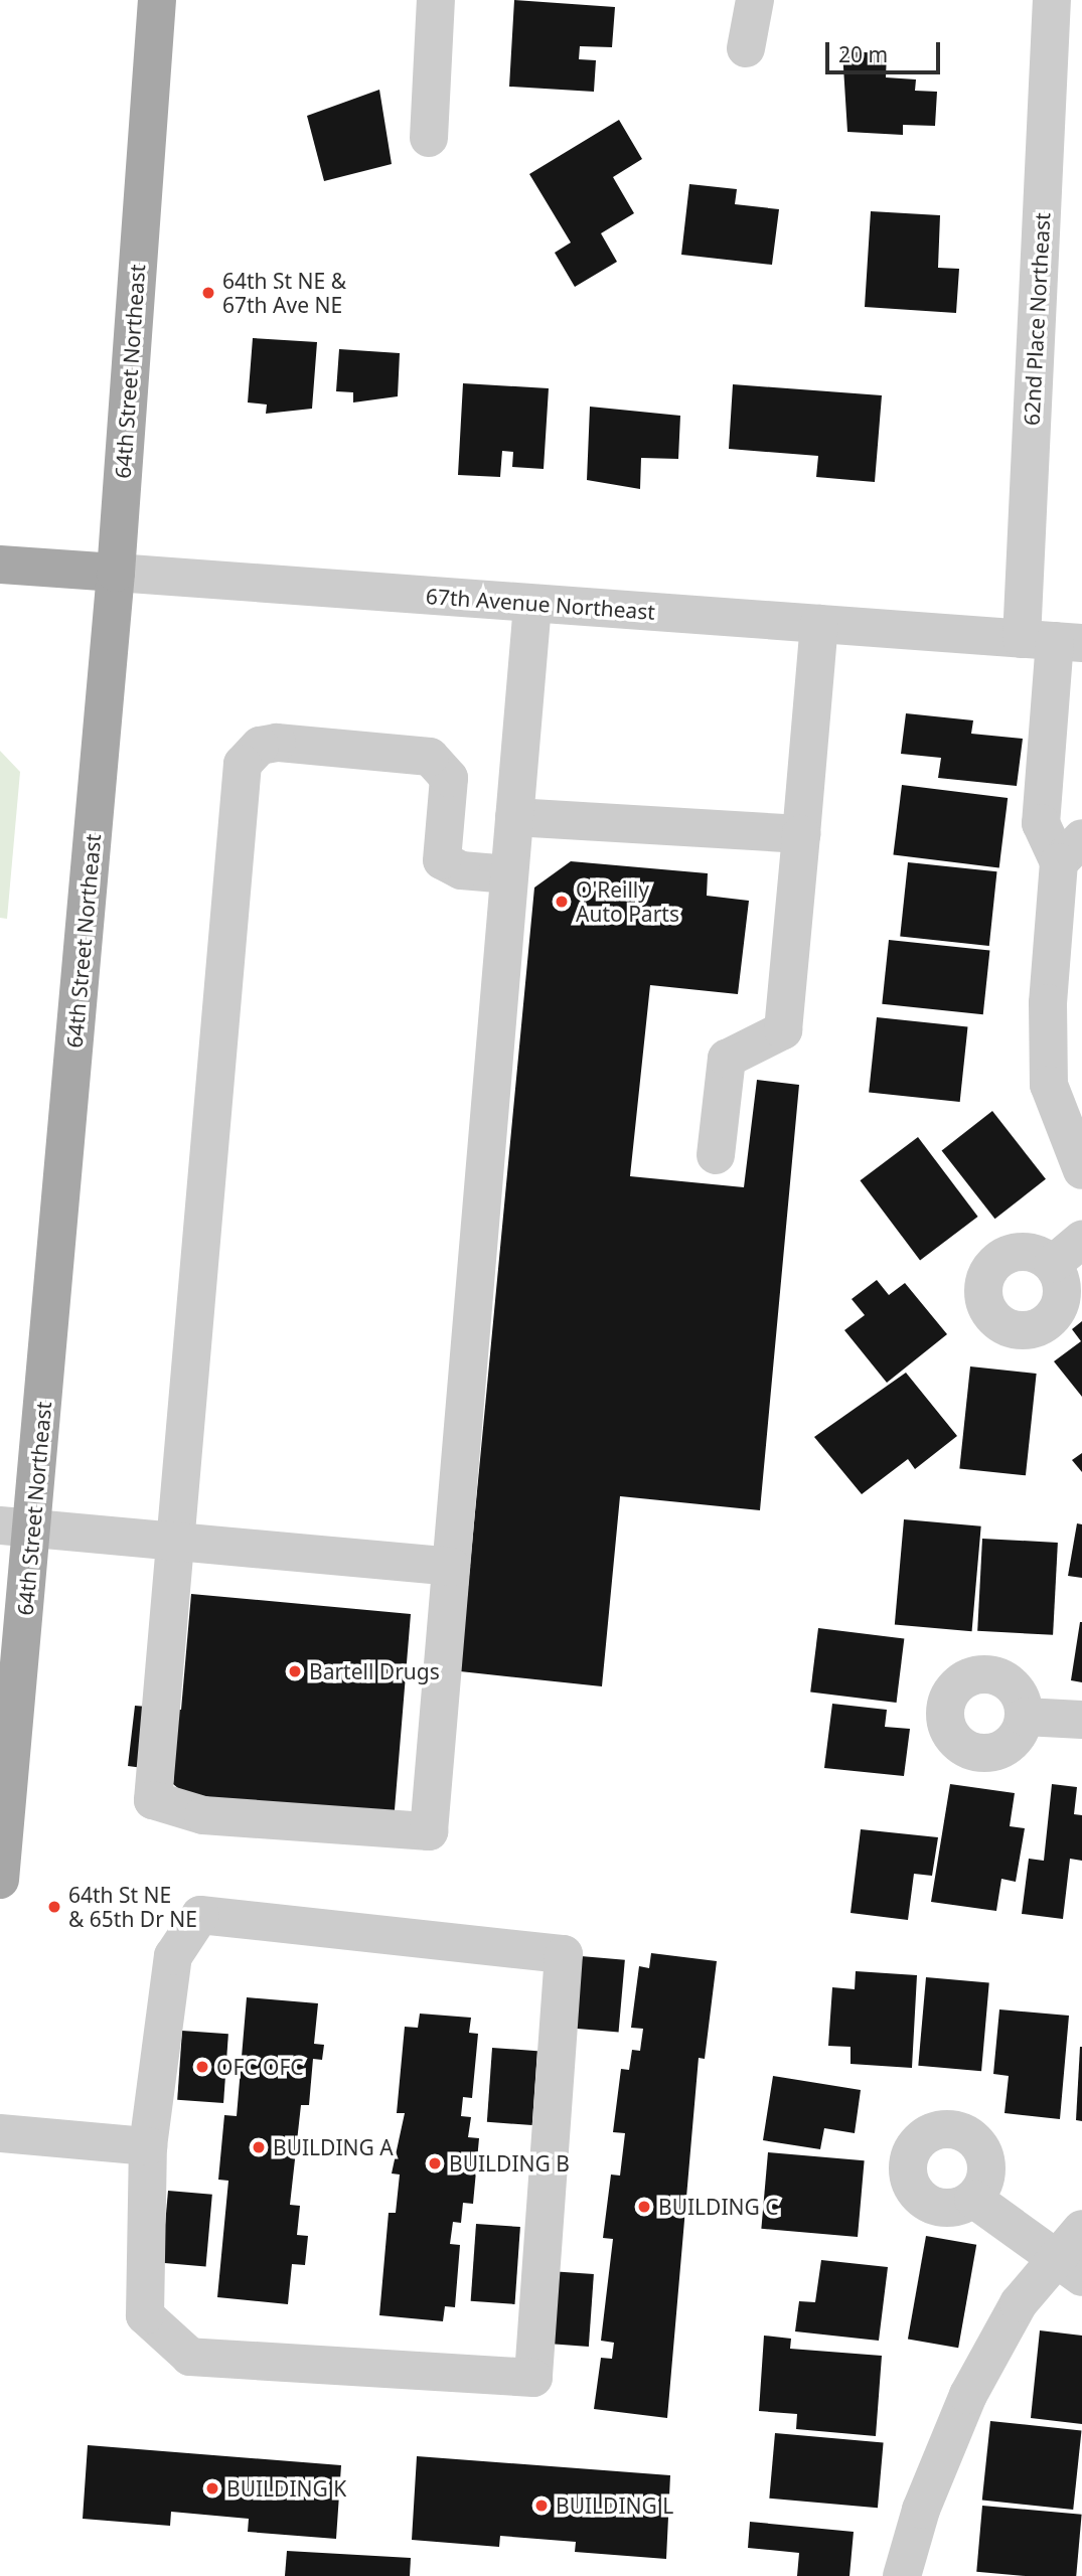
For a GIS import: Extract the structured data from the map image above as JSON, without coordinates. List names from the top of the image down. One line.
{"streets":{"main road":["64th Street Northeast","67th Avenue Northeast"],"street":["62nd Place Northeast"]},"crossings":[["62nd Place Northeast","67th Avenue Northeast"],["64th Street Northeast","67th Avenue Northeast"]],"places":["64th St NE & 67th Ave NE","O'Reilly Auto Parts","Bartell Drugs","64th St NE & 65th Dr NE","OFC OFC","BUILDING A","BUILDING B","BUILDING C","BUILDING K","BUILDING L"],"scale_bar":"20 m"}
